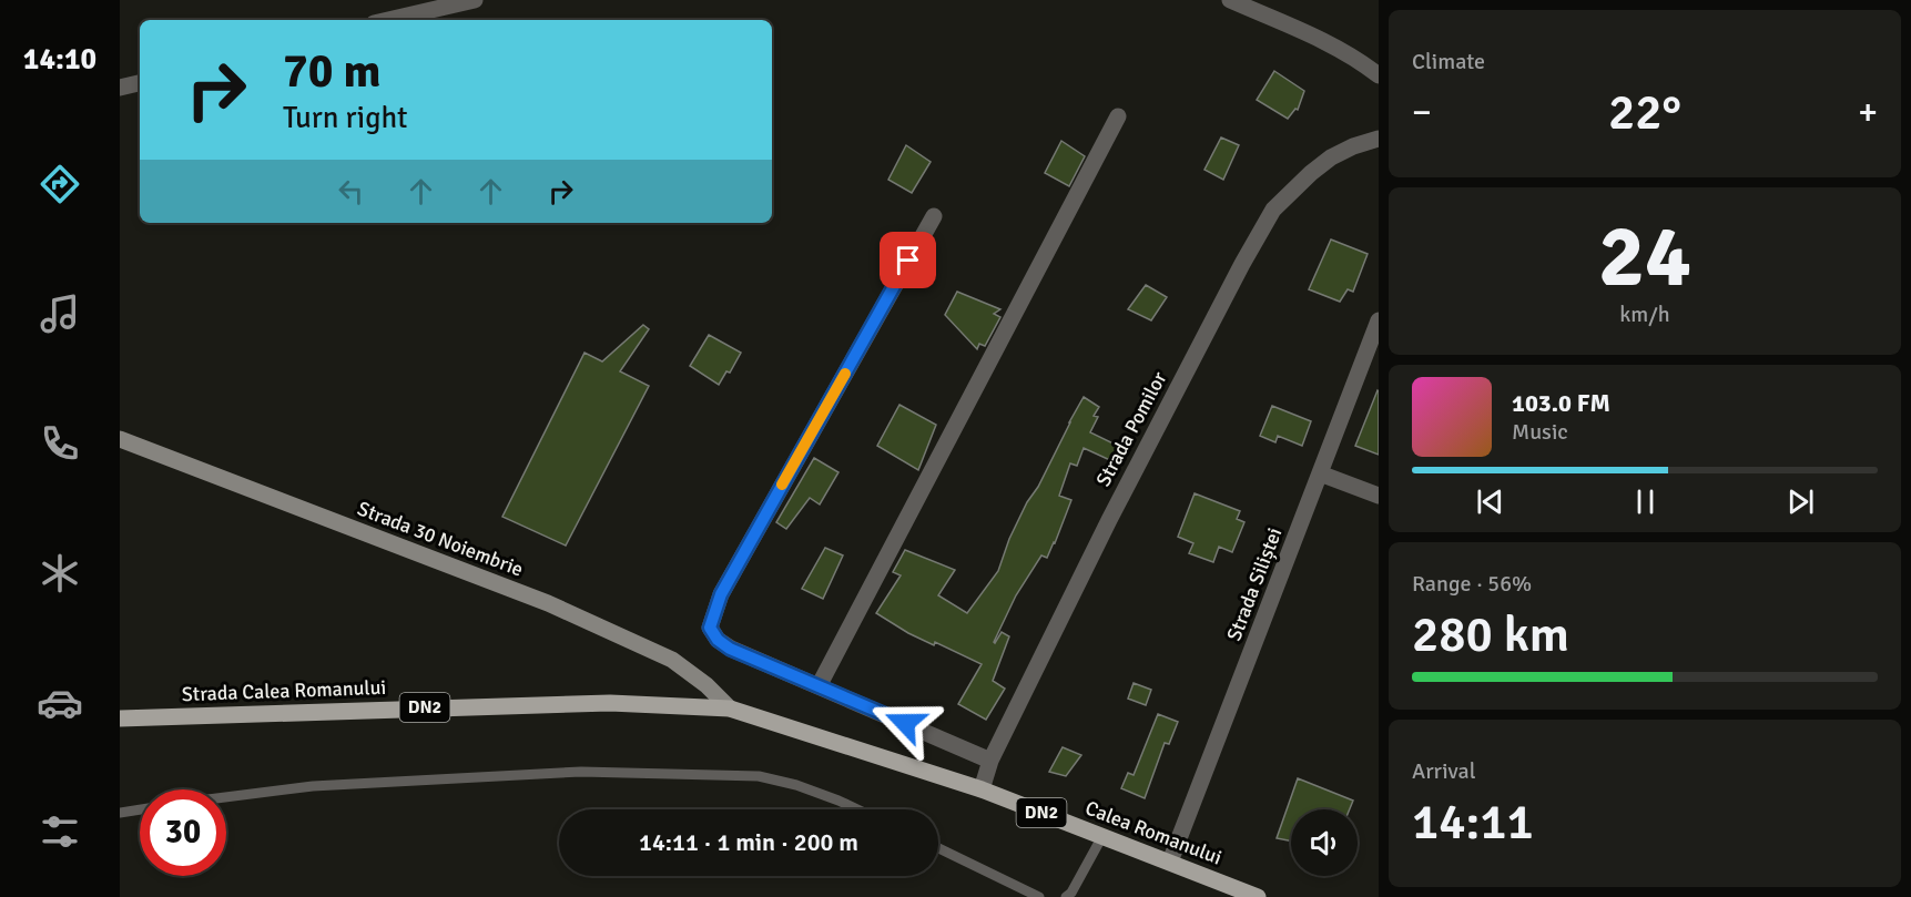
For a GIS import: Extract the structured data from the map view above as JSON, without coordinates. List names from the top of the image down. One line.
{"streets":{"main road":["Strada 30 Noiembrie","Strada Calea Romanului","DN2","Calea Romanului"],"street":["Strada Pomilor","Strada Siliștei"]},"crossings":[["Strada Pomilor","Calea Romanului"],["Strada 30 Noiembrie","Strada Calea Romanului"],["Strada 30 Noiembrie","Calea Romanului"],["Strada Siliștei","Calea Romanului"],["Strada Calea Romanului","Calea Romanului"]],"page":{"tabs":"14:10","tile":["Climate",["24","km/h"],["Range · 56%","280 km"],["Arrival","14:11"]],"turn":["70 m","Turn right"],"heat":["−","22°","+"],"song":["103.0 FM","Music"],"limit":"30","trip":"14:11 · 1 min · 200 m"}}
